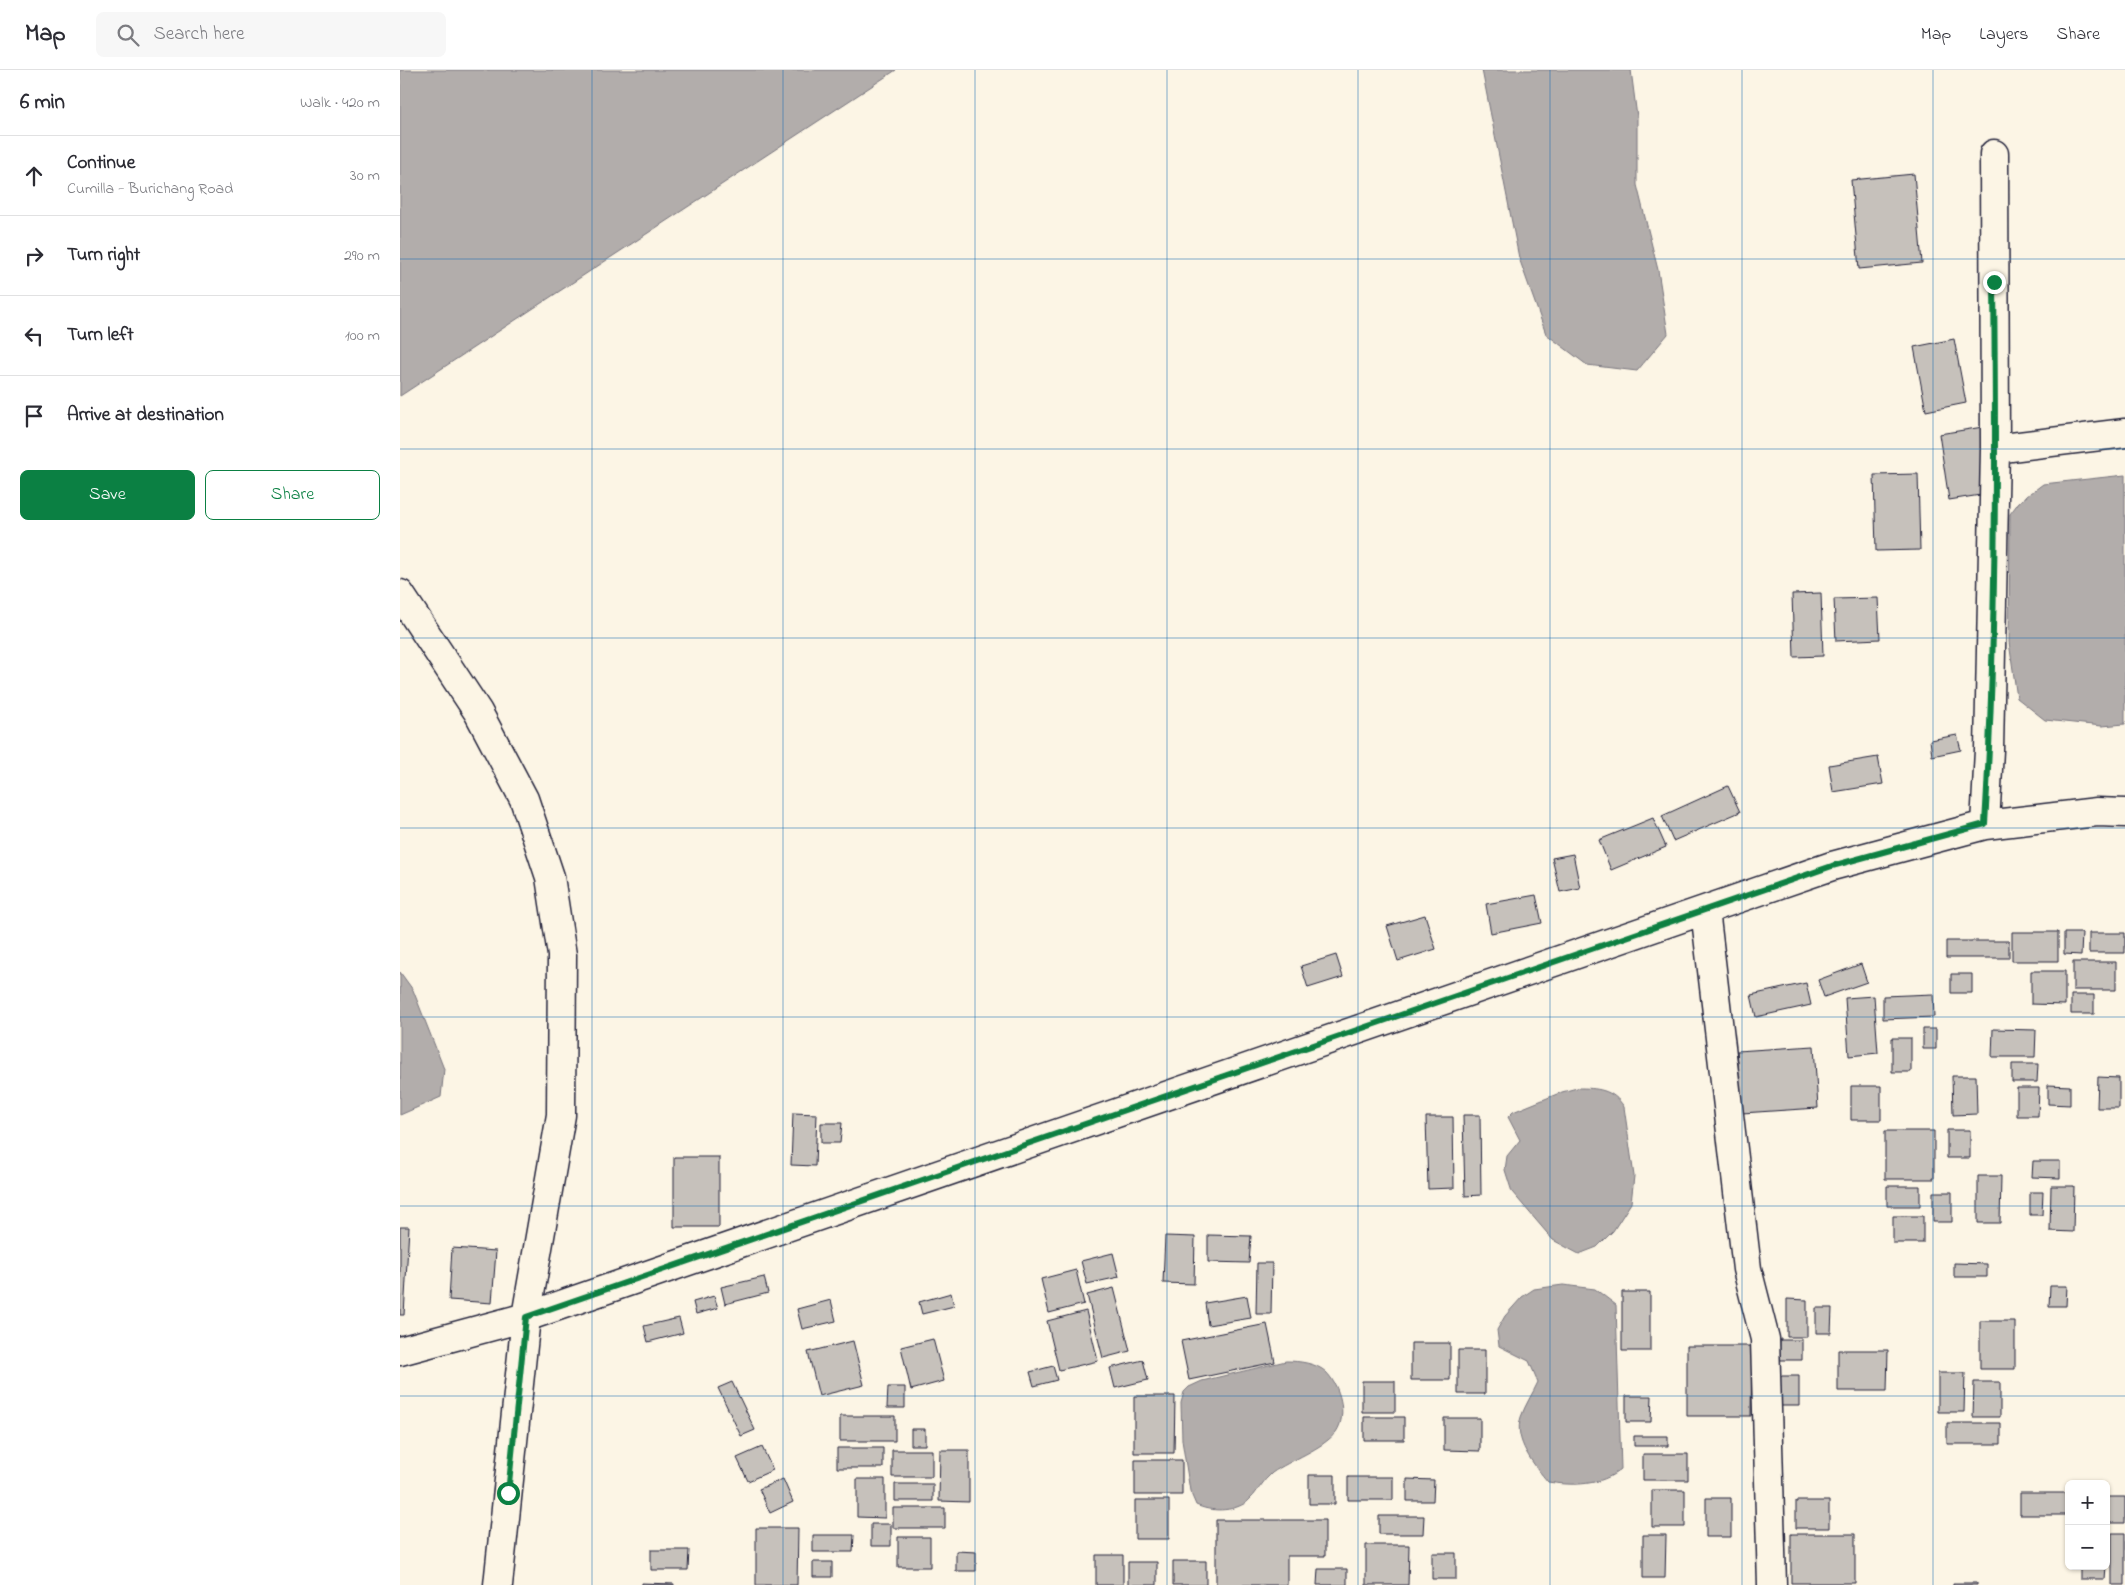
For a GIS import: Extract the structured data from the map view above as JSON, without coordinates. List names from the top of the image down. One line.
{"page":{"header":"Map","search":"Search here","nav":["Map","Layers","Share"],"heading":["6 min","Walk · 420 m"],"list":[["Continue","Cumilla - Burichang Road","30 m"],["Turn right","290 m"],["Turn left","100 m"],"Arrive at destination"],"buttons":["Save","Share"],"map_buttons":["+","−"]}}
